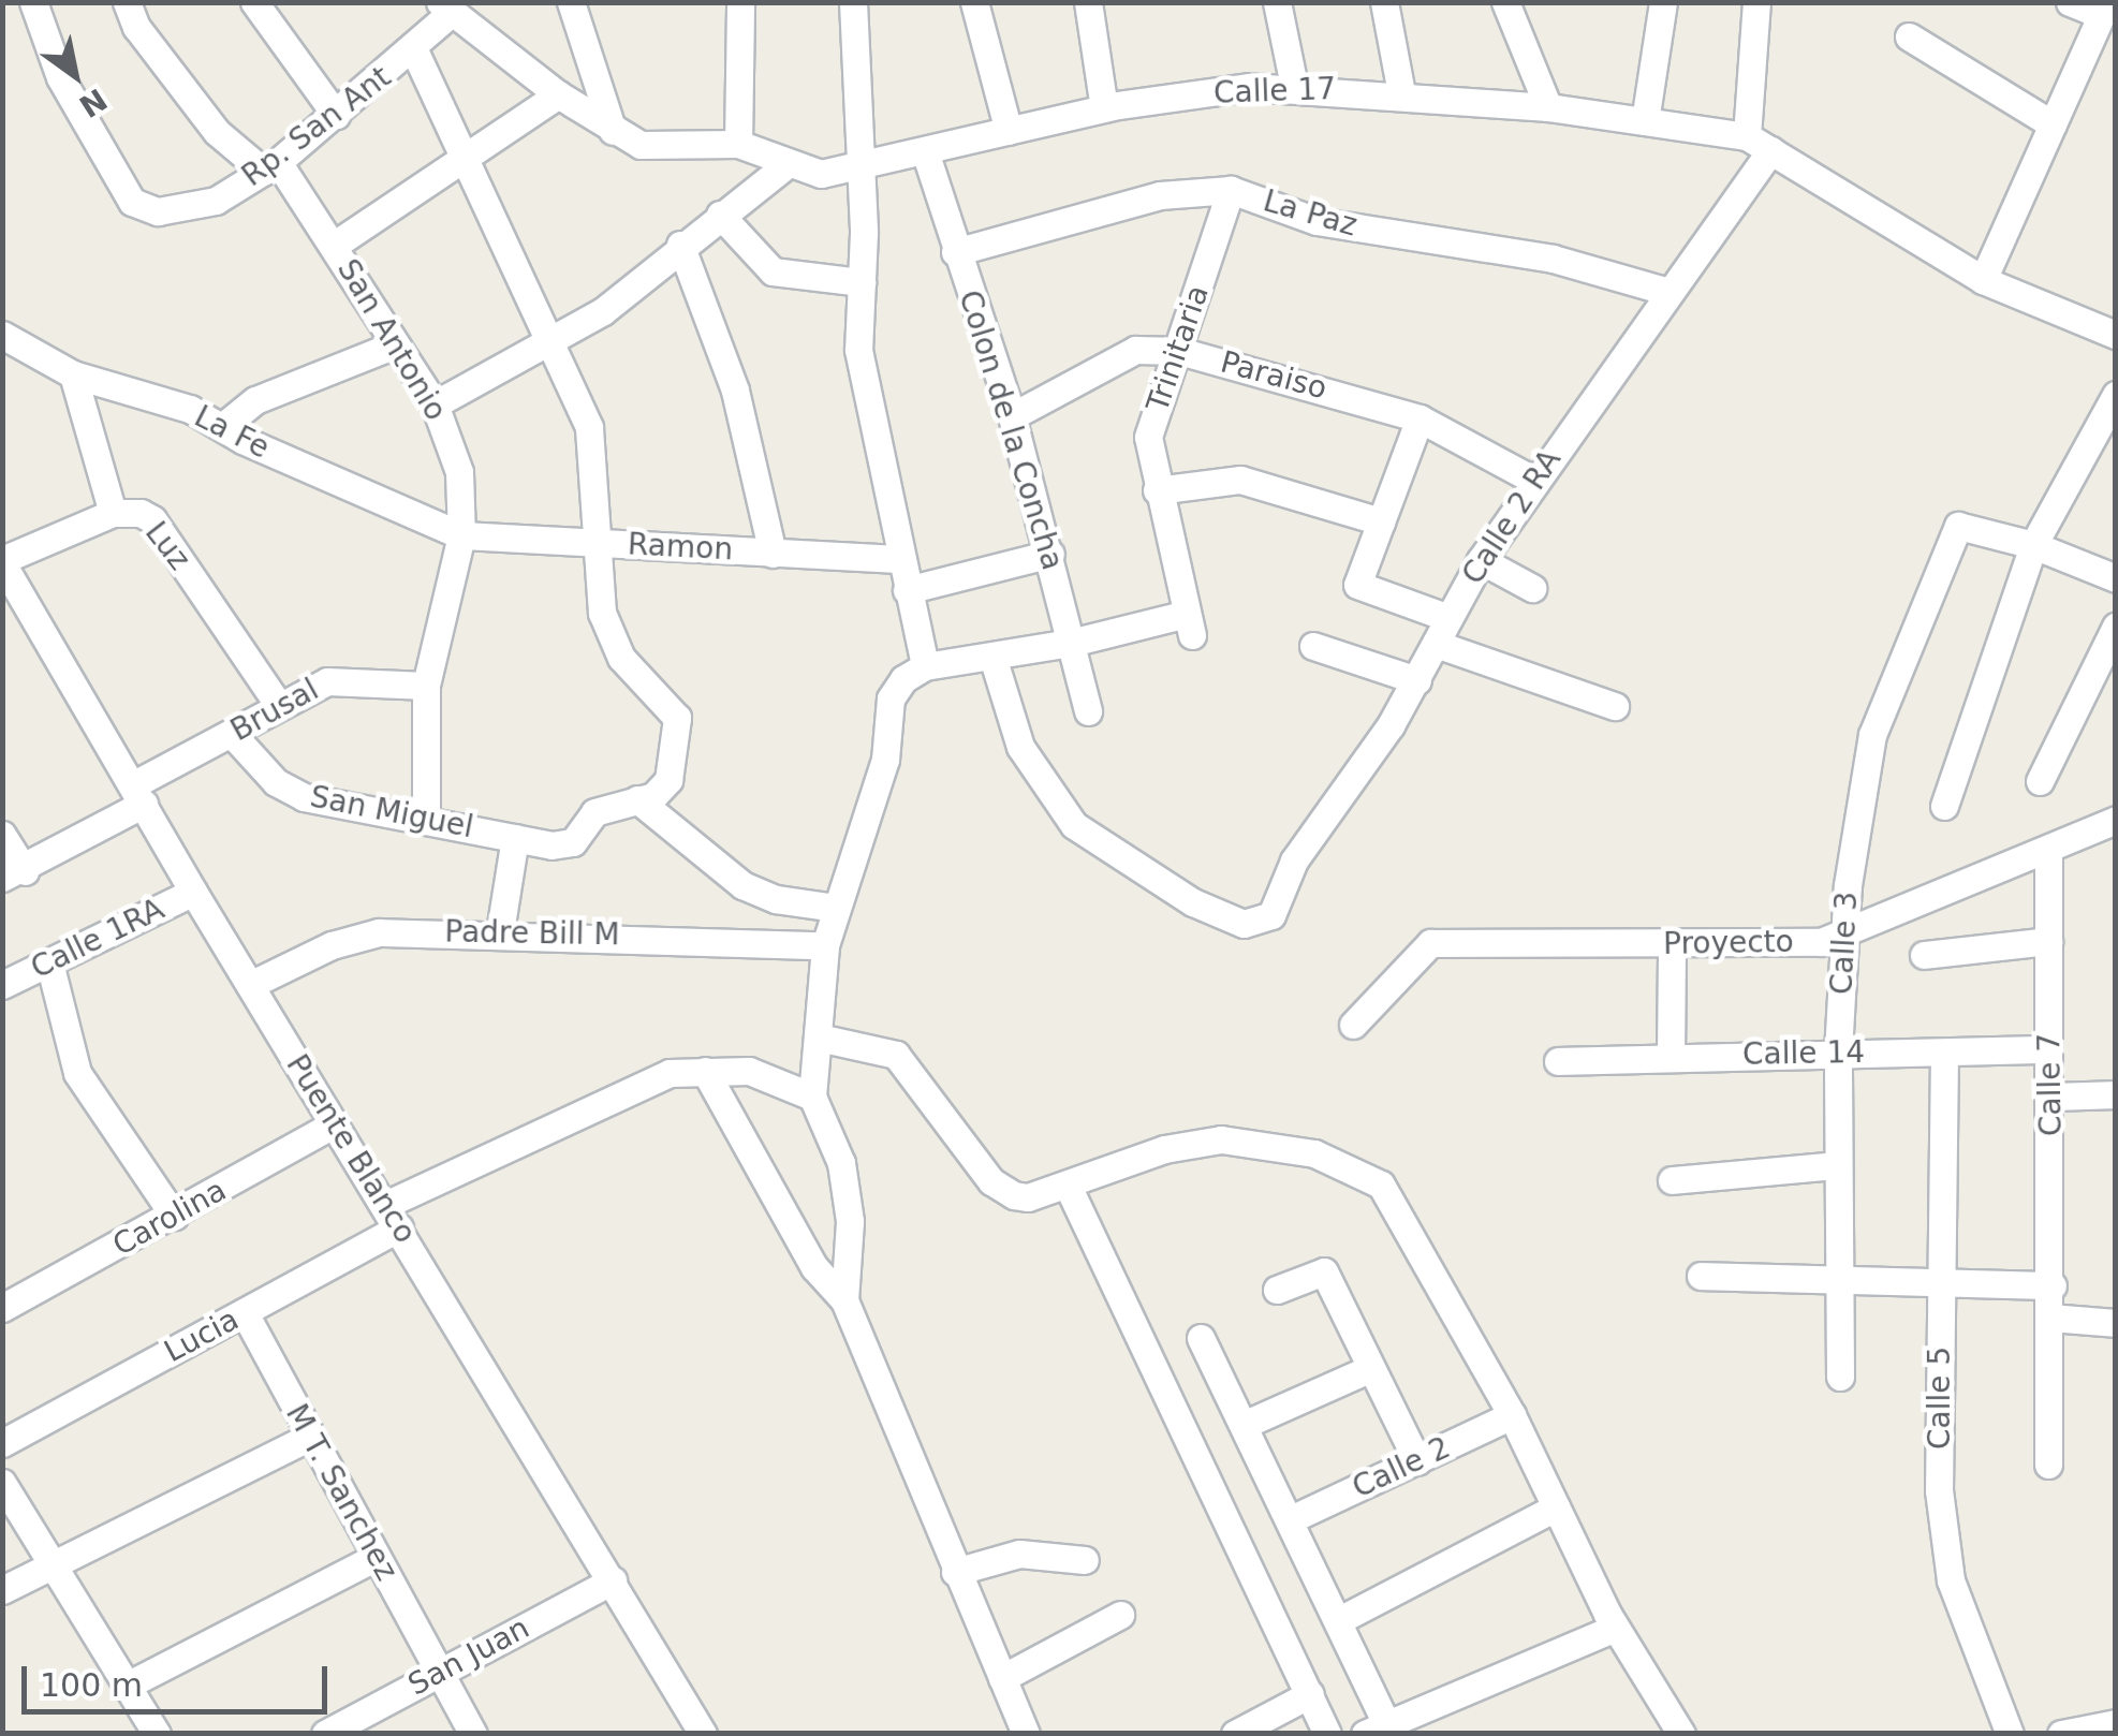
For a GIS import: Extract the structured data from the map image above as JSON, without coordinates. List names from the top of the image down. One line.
{"streets":{"street":["Calle 17","Rp. San Ant","La Paz","San Antonio","Trinitaria","Paraiso","Colon de la Concha","La Fe","Calle 2 RA","Luz","Ramon","Brusal","San Miguel","Padre Bill M","Calle 1RA","Proyecto","Calle 3","Calle 14","Calle 7","Puente Blanco","Carolina","Lucia","Calle 5","Calle 2","M T. Sanchez","San Juan"]},"crossings":[["Calle 17","Rp. San Ant"],["Calle 17","Colon de la Concha"],["Calle 17","Calle 2 RA"],["Rp. San Ant","San Antonio"],["La Paz","Trinitaria"],["La Paz","Colon de la Concha"],["La Paz","Calle 2 RA"],["San Antonio","La Fe"],["San Antonio","Ramon"],["San Antonio","Brusal"],["San Antonio","San Miguel"],["Trinitaria","Paraiso"],["Trinitaria","Colon de la Concha"],["Paraiso","Colon de la Concha"],["Paraiso","Calle 2 RA"],["La Fe","Ramon"],["Luz","Brusal"],["Luz","Puente Blanco"],["Brusal","San Miguel"],["Brusal","Puente Blanco"],["Padre Bill M","Puente Blanco"],["Calle 1RA","Puente Blanco"],["Proyecto","Calle 3"],["Proyecto","Calle 7"],["Calle 3","Calle 14"],["Calle 14","Calle 7"],["Calle 14","Calle 5"],["Puente Blanco","Carolina"],["Puente Blanco","Lucia"],["Puente Blanco","San Juan"],["Lucia","M T. Sanchez"],["M T. Sanchez","San Juan"]],"scale_bar":"100 m","north":"bottom right"}
